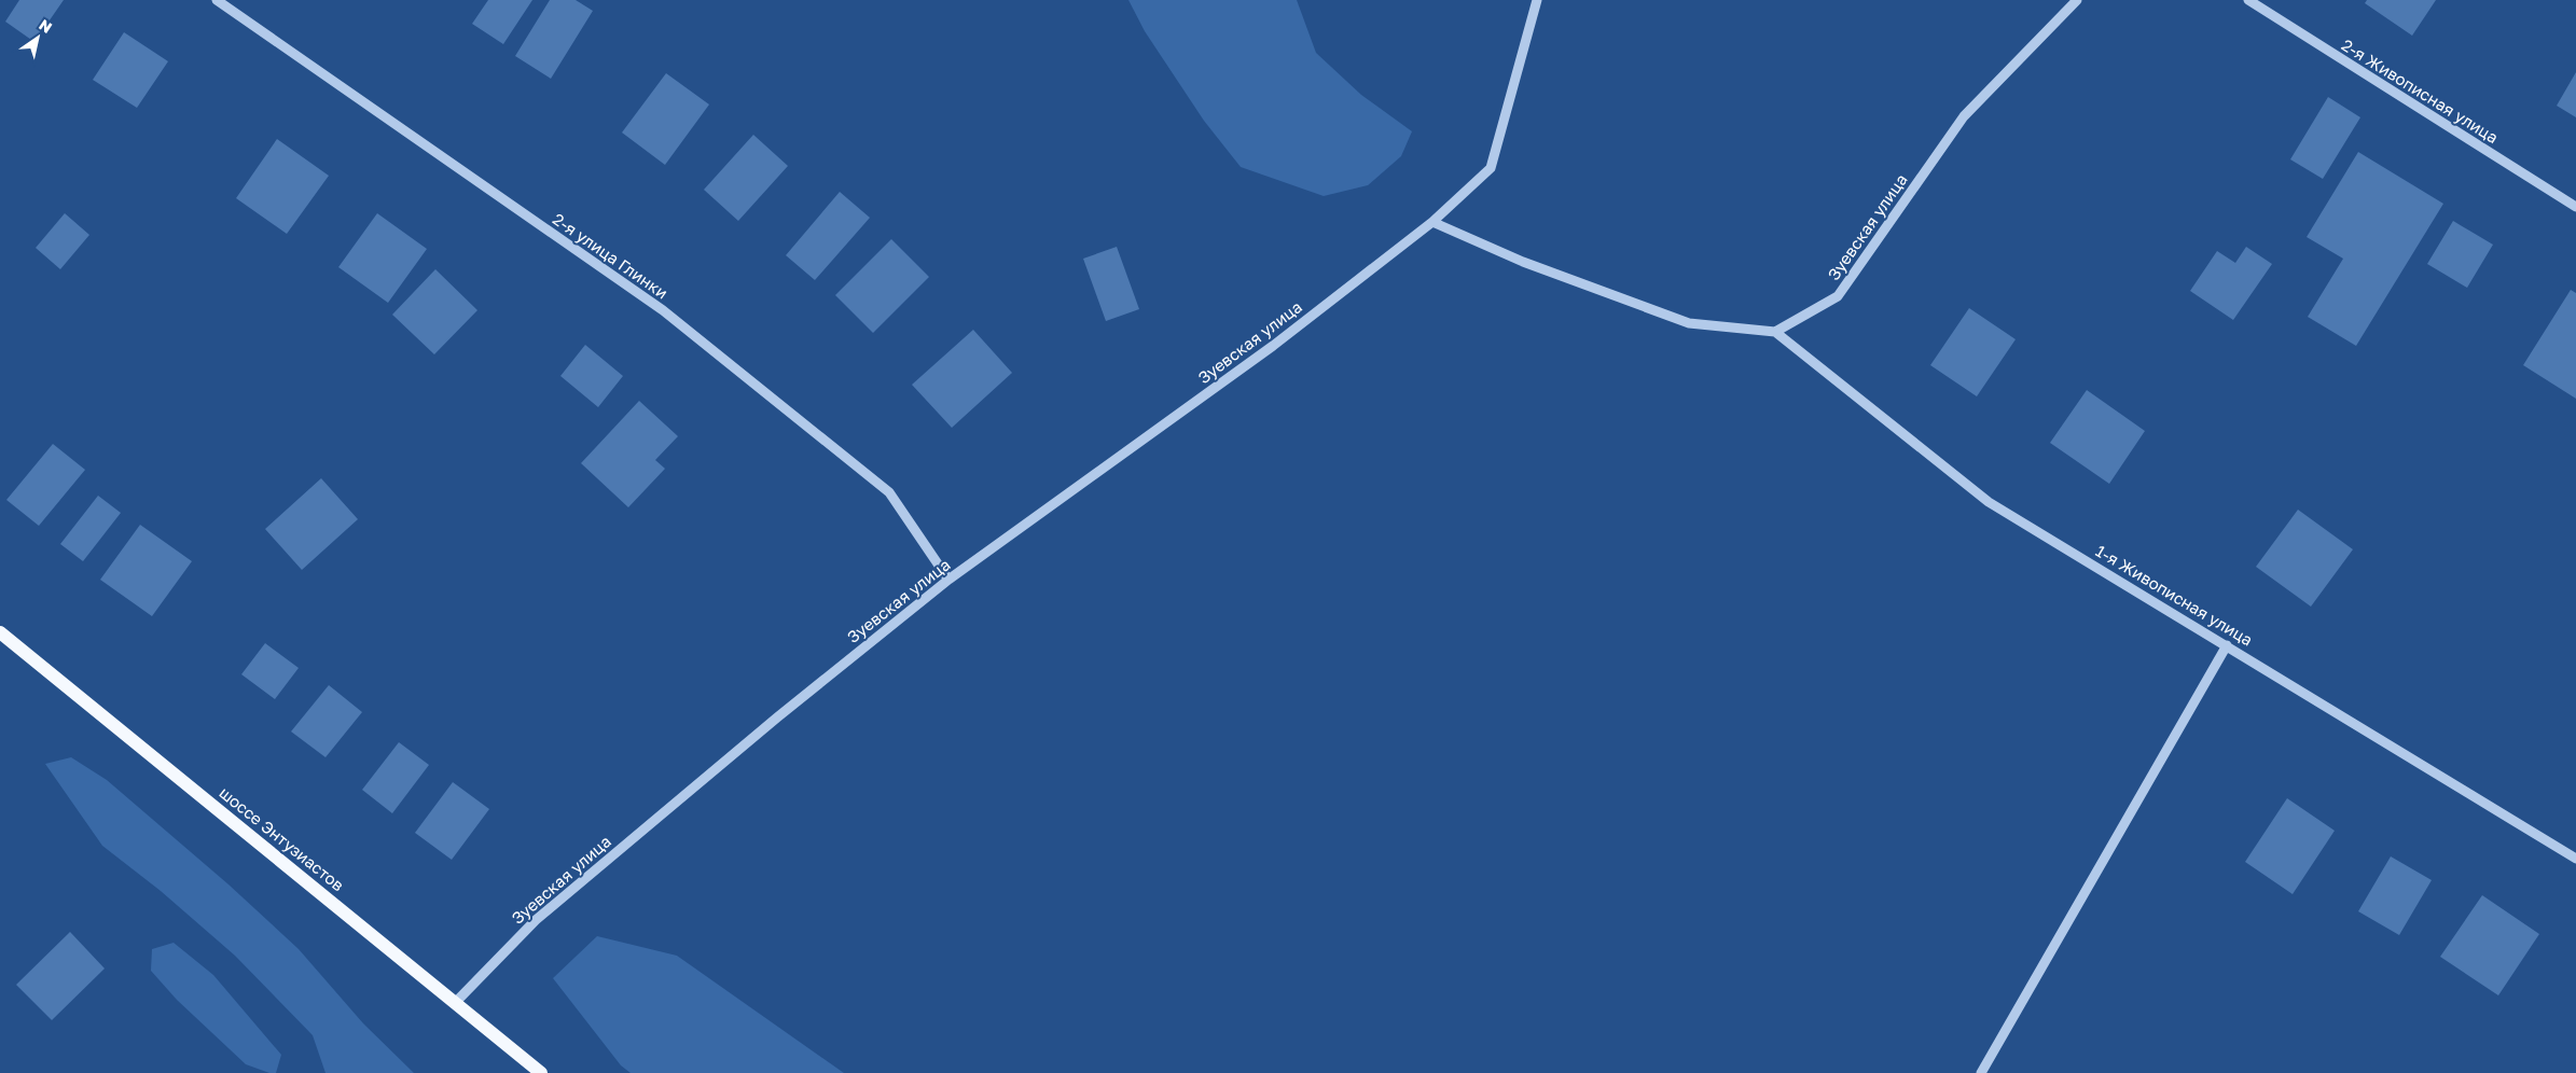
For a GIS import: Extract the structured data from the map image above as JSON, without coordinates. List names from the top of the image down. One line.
{"streets":{"main road":["шоссе Энтузиастов"],"street":["2-я Живописная улица","Зуевская улица","2-я улица Глинки","1-я Живописная улица"]},"crossings":[["Зуевская улица","2-я улица Глинки"],["Зуевская улица","1-я Живописная улица"],["Зуевская улица","шоссе Энтузиастов"]],"north":"top right"}
